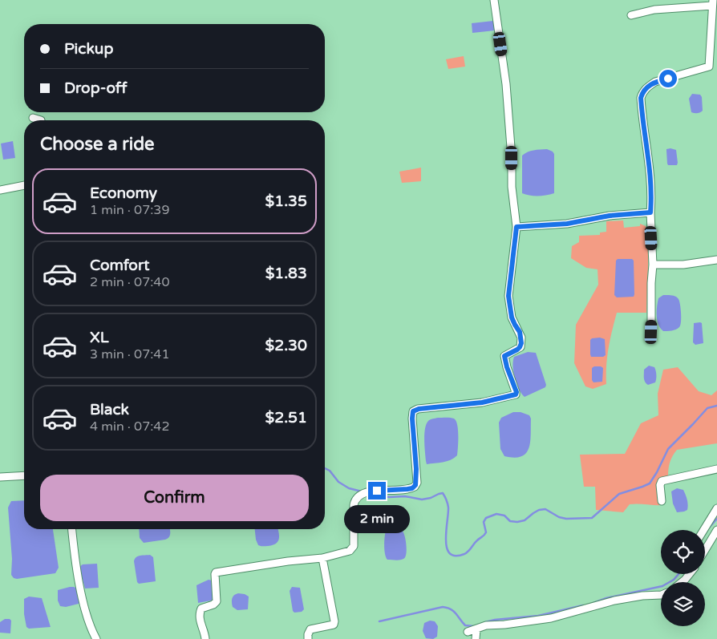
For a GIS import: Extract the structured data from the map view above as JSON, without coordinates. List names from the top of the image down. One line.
{"page":{"banner":["Pickup","Drop-off"],"heading":"Choose a ride","list":[{"name":"Economy","note":"1 min · 07:39","value":"$1.35"},{"name":"Comfort","note":"2 min · 07:40","value":"$1.83"},{"name":"XL","note":"3 min · 07:41","value":"$2.30"},{"name":"Black","note":"4 min · 07:42","value":"$2.51"}],"buttons":"Confirm","bubble":"2 min"}}
